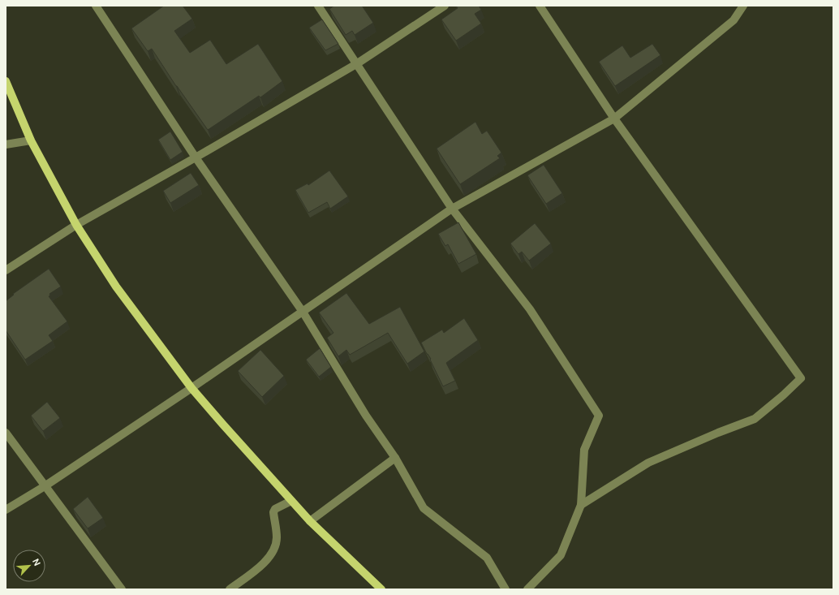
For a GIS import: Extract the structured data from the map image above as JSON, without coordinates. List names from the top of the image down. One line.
{"north":"top right"}
